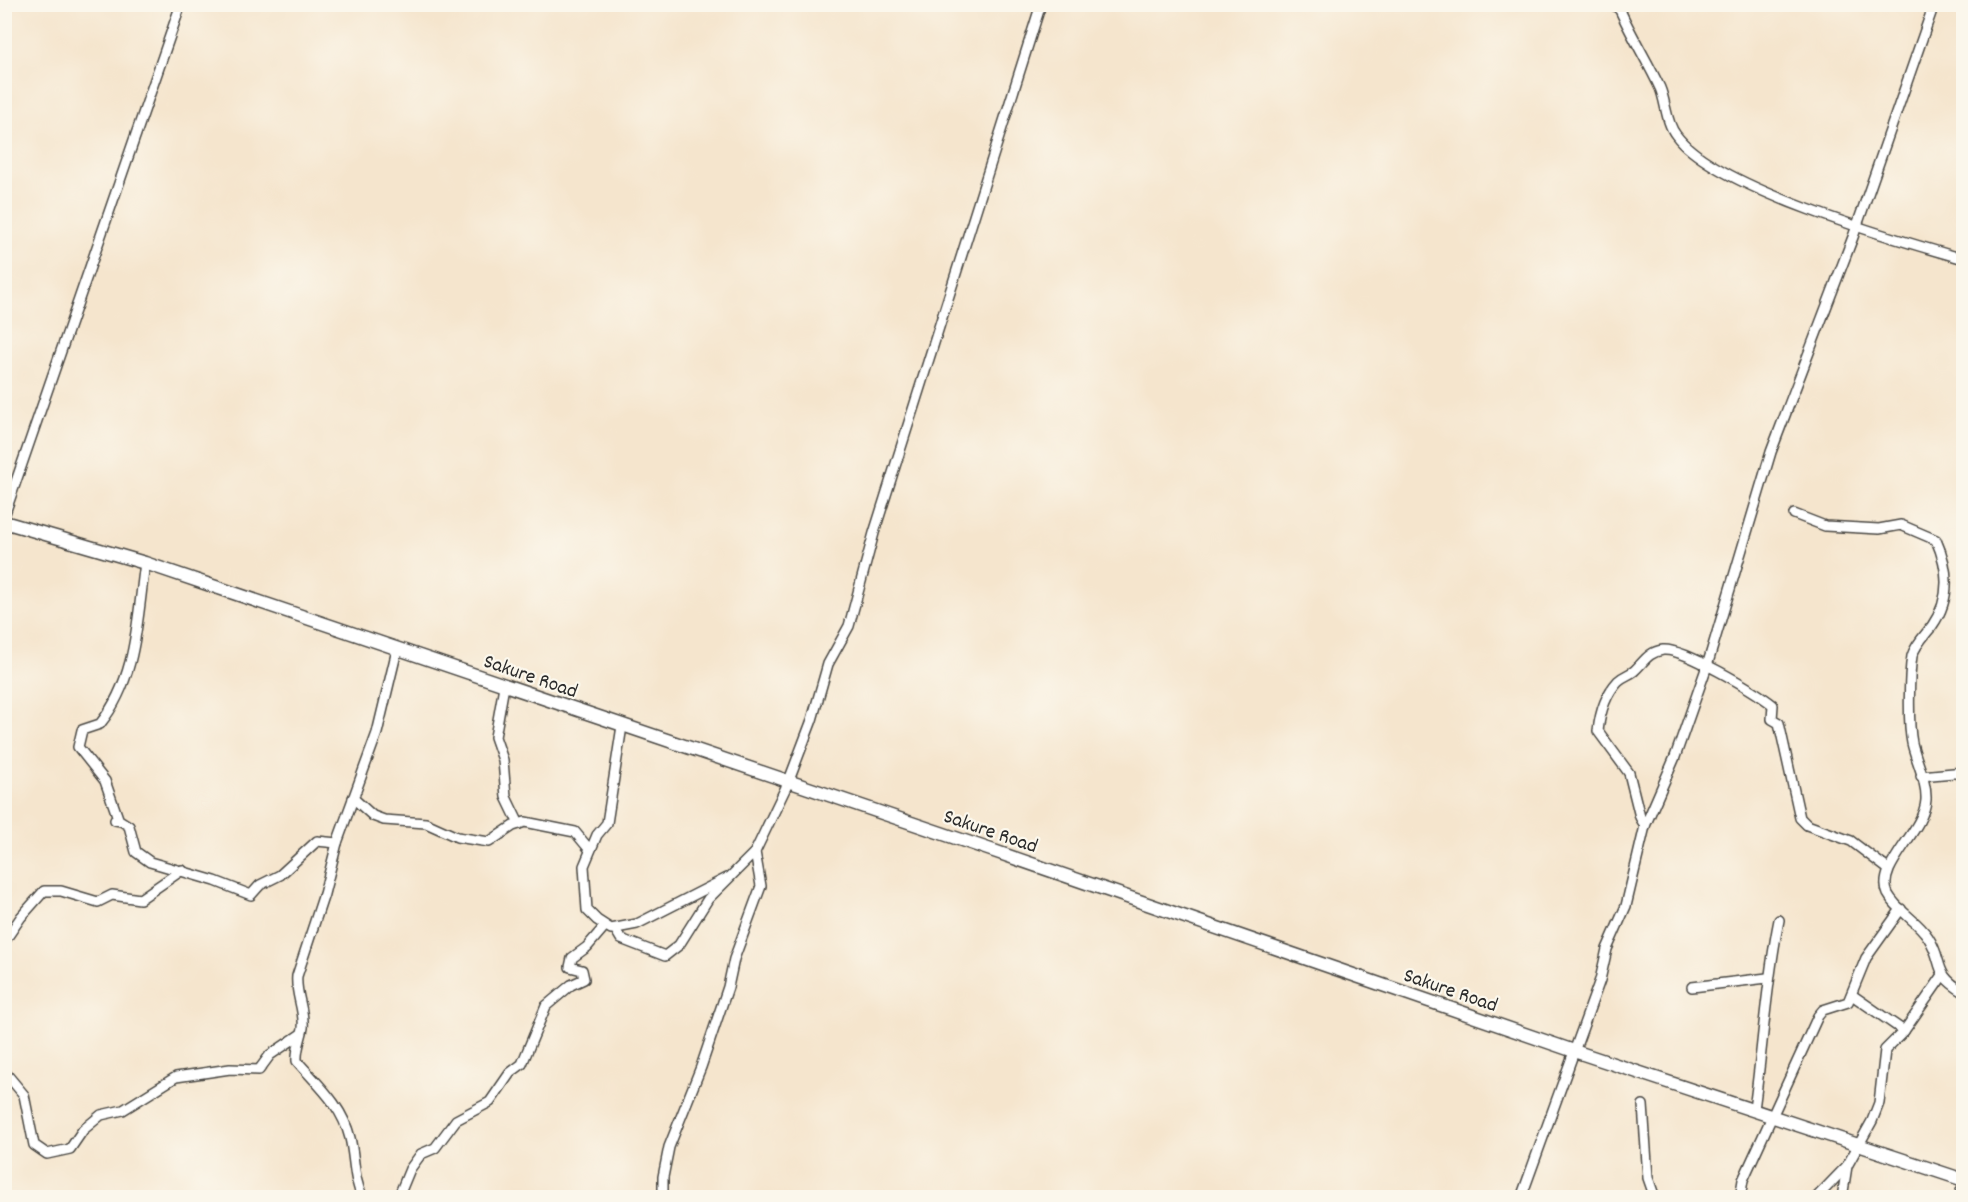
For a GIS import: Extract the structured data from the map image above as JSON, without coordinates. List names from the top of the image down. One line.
{"streets":{"street":["Sakure Road"]}}
